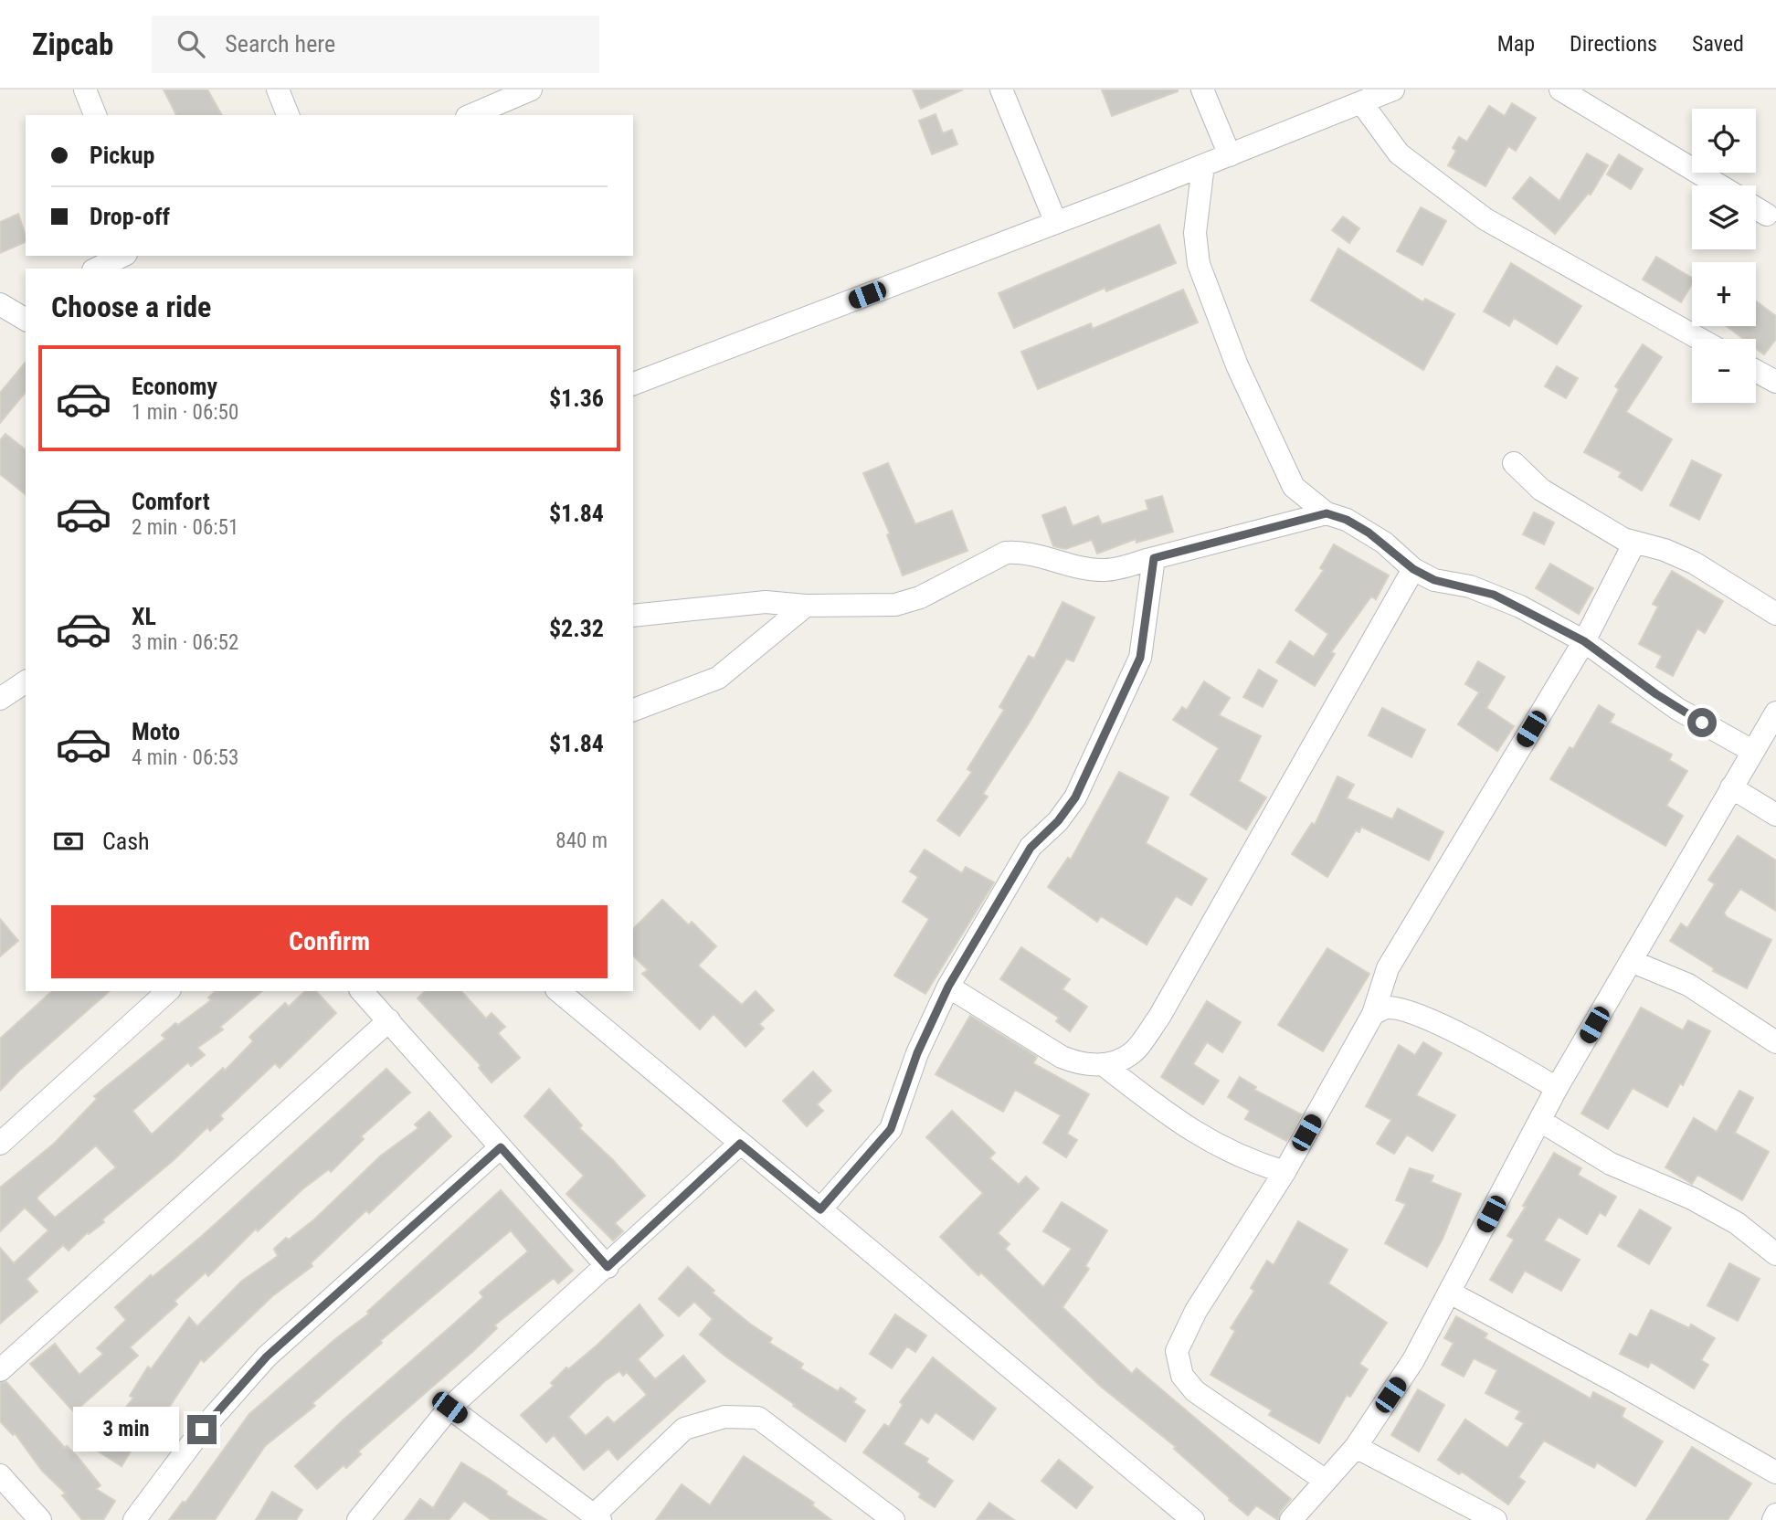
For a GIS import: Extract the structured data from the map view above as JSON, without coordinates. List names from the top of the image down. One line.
{"page":{"header":"Zipcab","search":"Search here","nav":["Map","Directions","Saved"],"map_buttons":["+","−"],"banner":["Pickup","Drop-off"],"heading":"Choose a ride","list":[{"name":"Economy","note":"1 min · 06:50","value":"$1.36"},{"name":"Comfort","note":"2 min · 06:51","value":"$1.84"},{"name":"XL","note":"3 min · 06:52","value":"$2.32"},{"name":"Moto","note":"4 min · 06:53","value":"$1.84"}],"pay":["Cash","840 m"],"buttons":"Confirm","bubble":"3 min"}}
